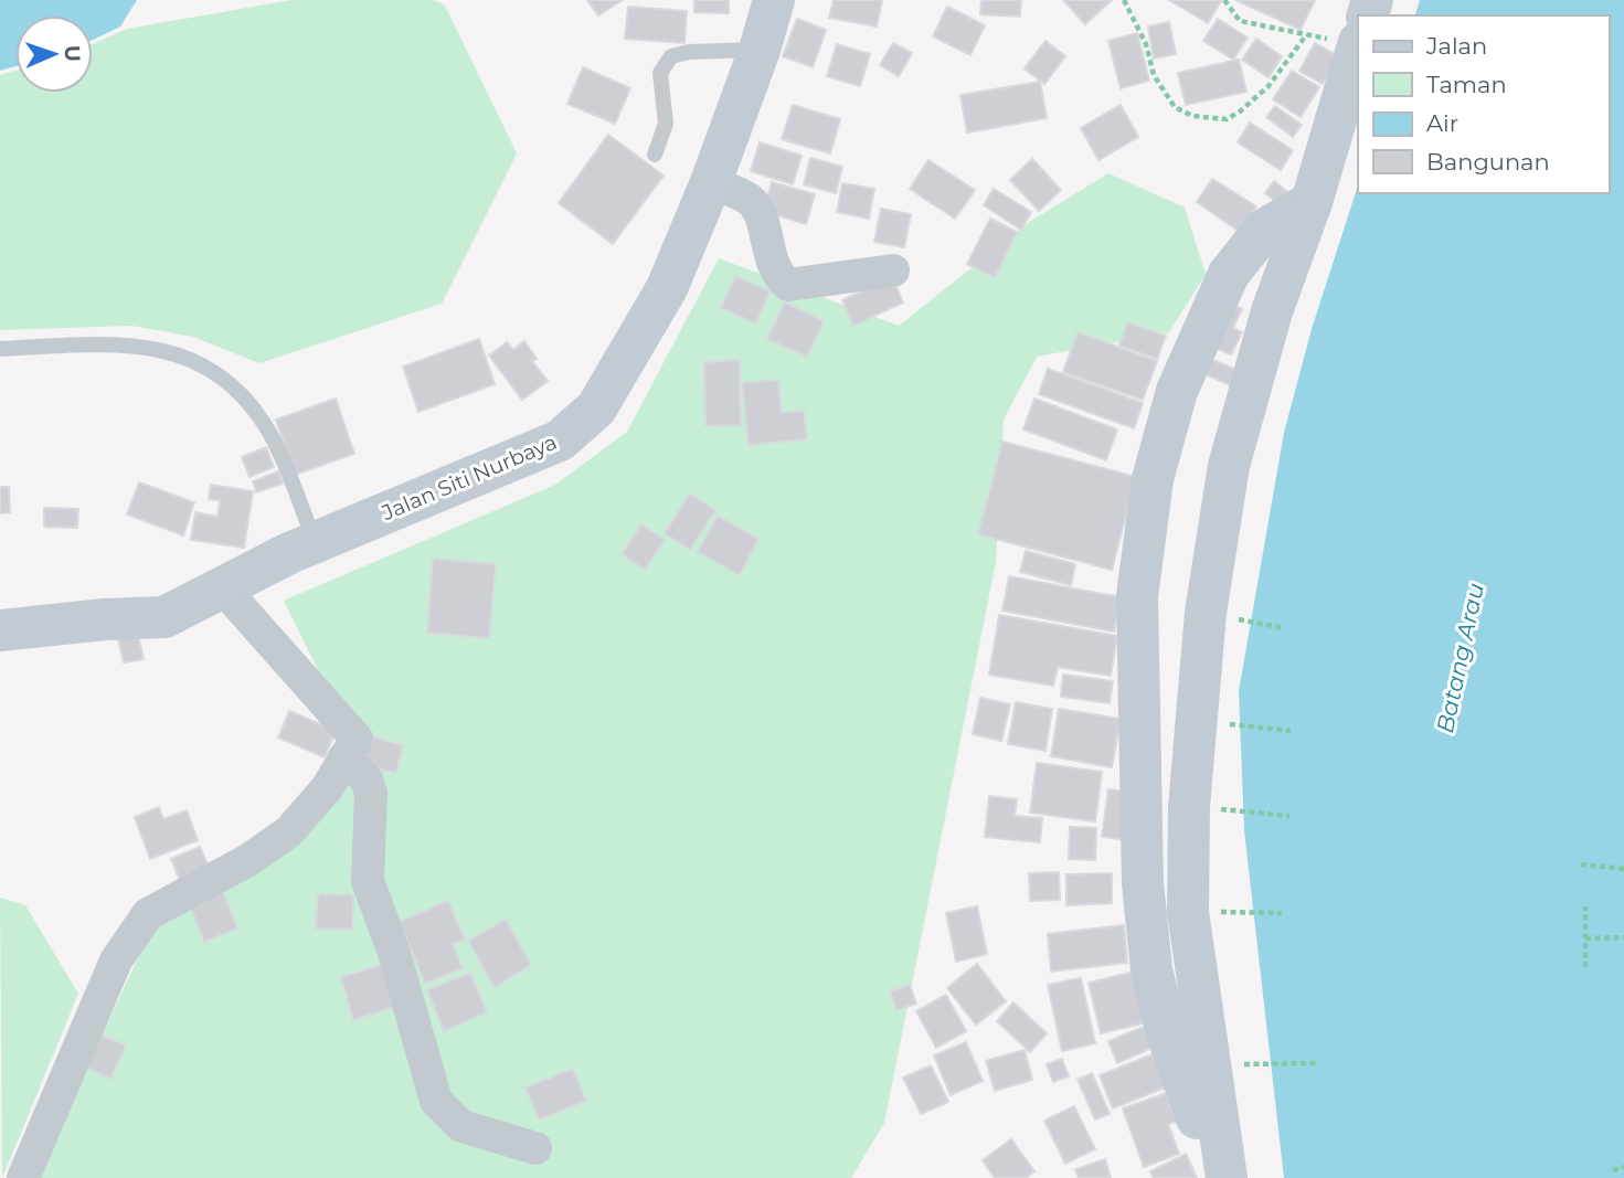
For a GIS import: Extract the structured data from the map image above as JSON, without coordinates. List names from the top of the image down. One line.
{"streets":{"street":["Jalan Siti Nurbaya"]},"water":["Batang Arau"],"legend":["Jalan","Taman","Air","Bangunan"],"north":"right"}
